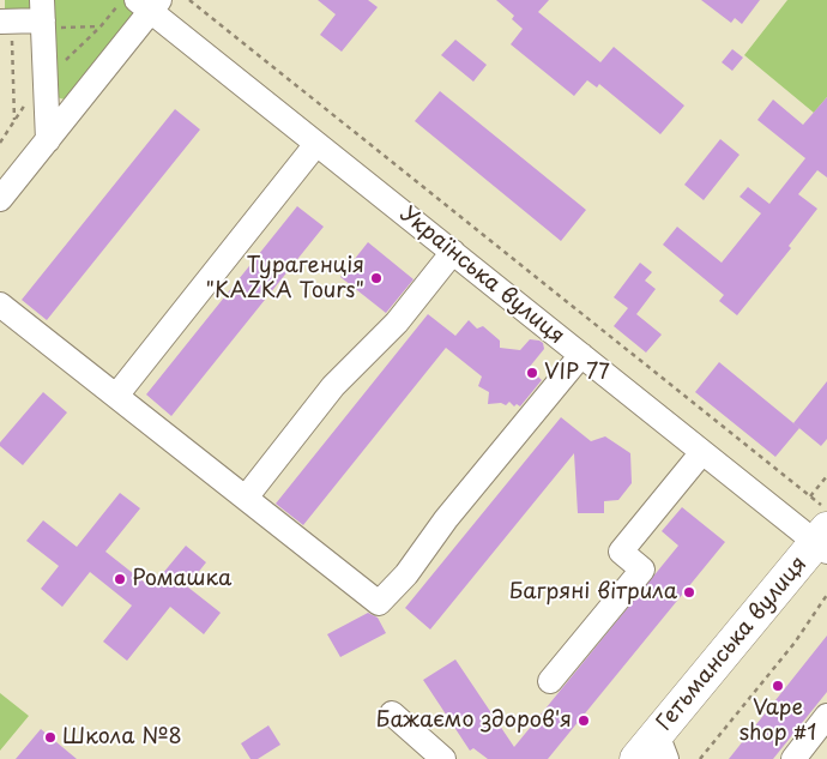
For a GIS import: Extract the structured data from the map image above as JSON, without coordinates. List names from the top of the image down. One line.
{"streets":{"highway":["Гетьманська вулиця"],"street":["Українська вулиця"]},"crossings":[["Українська вулиця","Гетьманська вулиця"]],"places":["Турагенція \"KAZKA Tours\"","VIP 77","Ромашка","Багряні вітрила","Vape shop #1","Бажаємо здоров'я","Школа №8"]}
